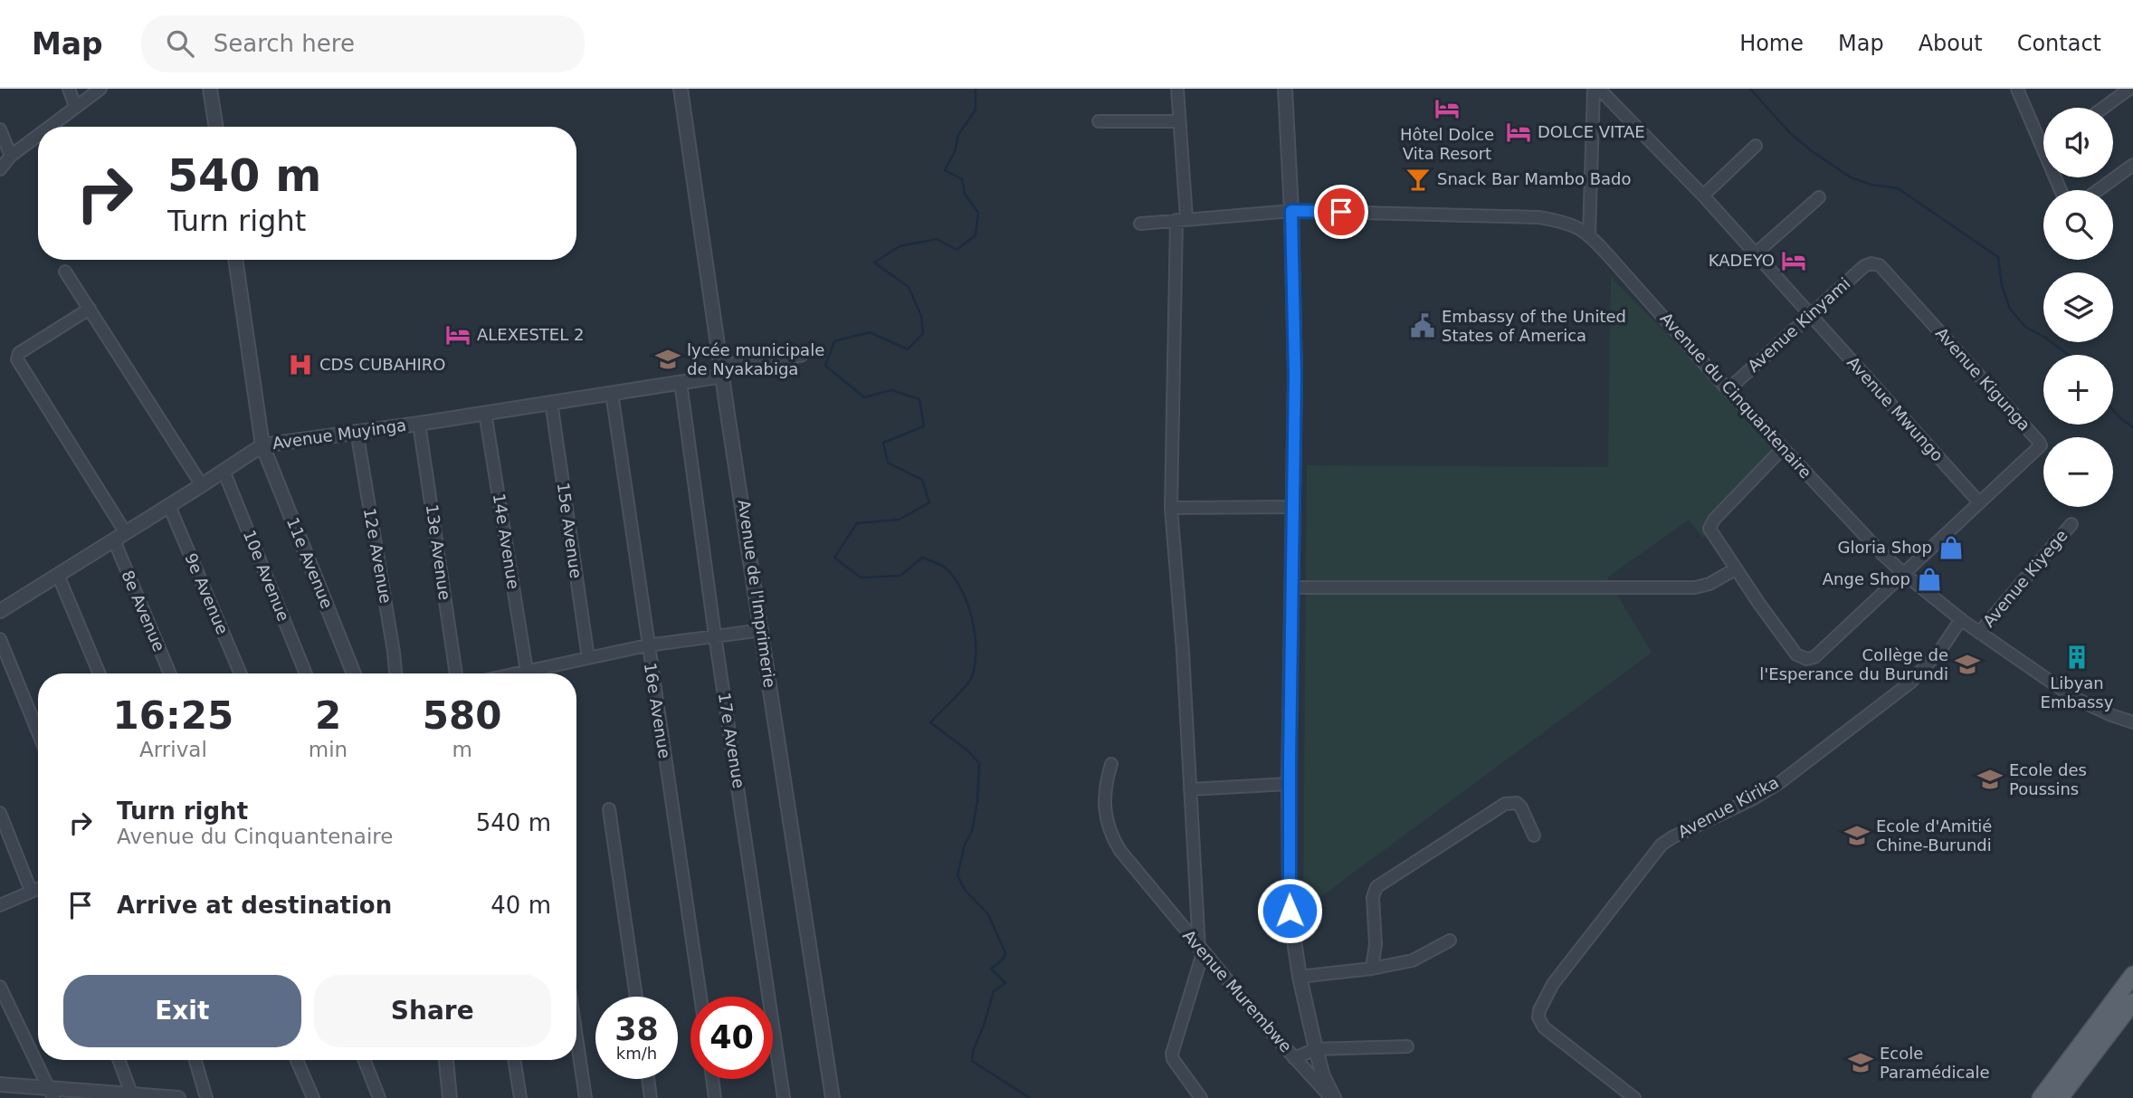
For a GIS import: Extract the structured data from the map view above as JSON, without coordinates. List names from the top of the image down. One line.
{"streets":{"street":["Avenue Kinyami","Avenue Kigunga","Avenue du Cinquantenaire","Avenue Mwungo","Avenue Muyinga","15e Avenue","14e Avenue","13e Avenue","12e Avenue","11e Avenue","10e Avenue","Avenue Kiyege","9e Avenue","Avenue de l'Imprimerie","8e Avenue","16e Avenue","17e Avenue","Avenue Kirika","Avenue Murembwe"]},"crossings":[["Avenue Kinyami","Avenue Kigunga"],["Avenue Kinyami","Avenue du Cinquantenaire"],["Avenue Kinyami","Avenue Mwungo"],["Avenue Kigunga","Avenue du Cinquantenaire"],["Avenue Kigunga","Avenue Mwungo"],["Avenue du Cinquantenaire","Avenue Kiyege"],["Avenue du Cinquantenaire","Avenue Kirika"],["Avenue Muyinga","15e Avenue"],["Avenue Muyinga","14e Avenue"],["Avenue Muyinga","13e Avenue"],["Avenue Muyinga","12e Avenue"],["Avenue Muyinga","11e Avenue"],["Avenue Muyinga","10e Avenue"],["Avenue Muyinga","9e Avenue"],["Avenue Muyinga","Avenue de l'Imprimerie"],["Avenue Muyinga","8e Avenue"],["Avenue Muyinga","16e Avenue"],["Avenue Muyinga","17e Avenue"]],"places":{"hotel":["Hôtel Dolce Vita Resort","DOLCE VITAE","KADEYO","ALEXESTEL 2"],"bar":["Snack Bar Mambo Bado"],"public building":["Embassy of the United States of America"],"school or university":["lycée municipale de Nyakabiga","Collège de l'Esperance du Burundi","Ecole des Poussins","Ecole d'Amitié Chine-Burundi","Ecole Paramédicale"],"hospital":["CDS CUBAHIRO"],"shop":["Gloria Shop","Ange Shop"],"building":["Libyan Embassy"]},"page":{"header":"Map","search":"Search here","nav":["Home","Map","About","Contact"],"map_buttons":["+","−"],"turn":["540 m","Turn right"],"eta":["16:25","Arrival","2","min","580","m"],"list":[{"name":"Turn right","note":"Avenue du Cinquantenaire","value":"540 m"},{"name":"Arrive at destination","value":"40 m"}],"buttons":["Exit","Share"],"speed":"38 km/h","limit":"40"}}
